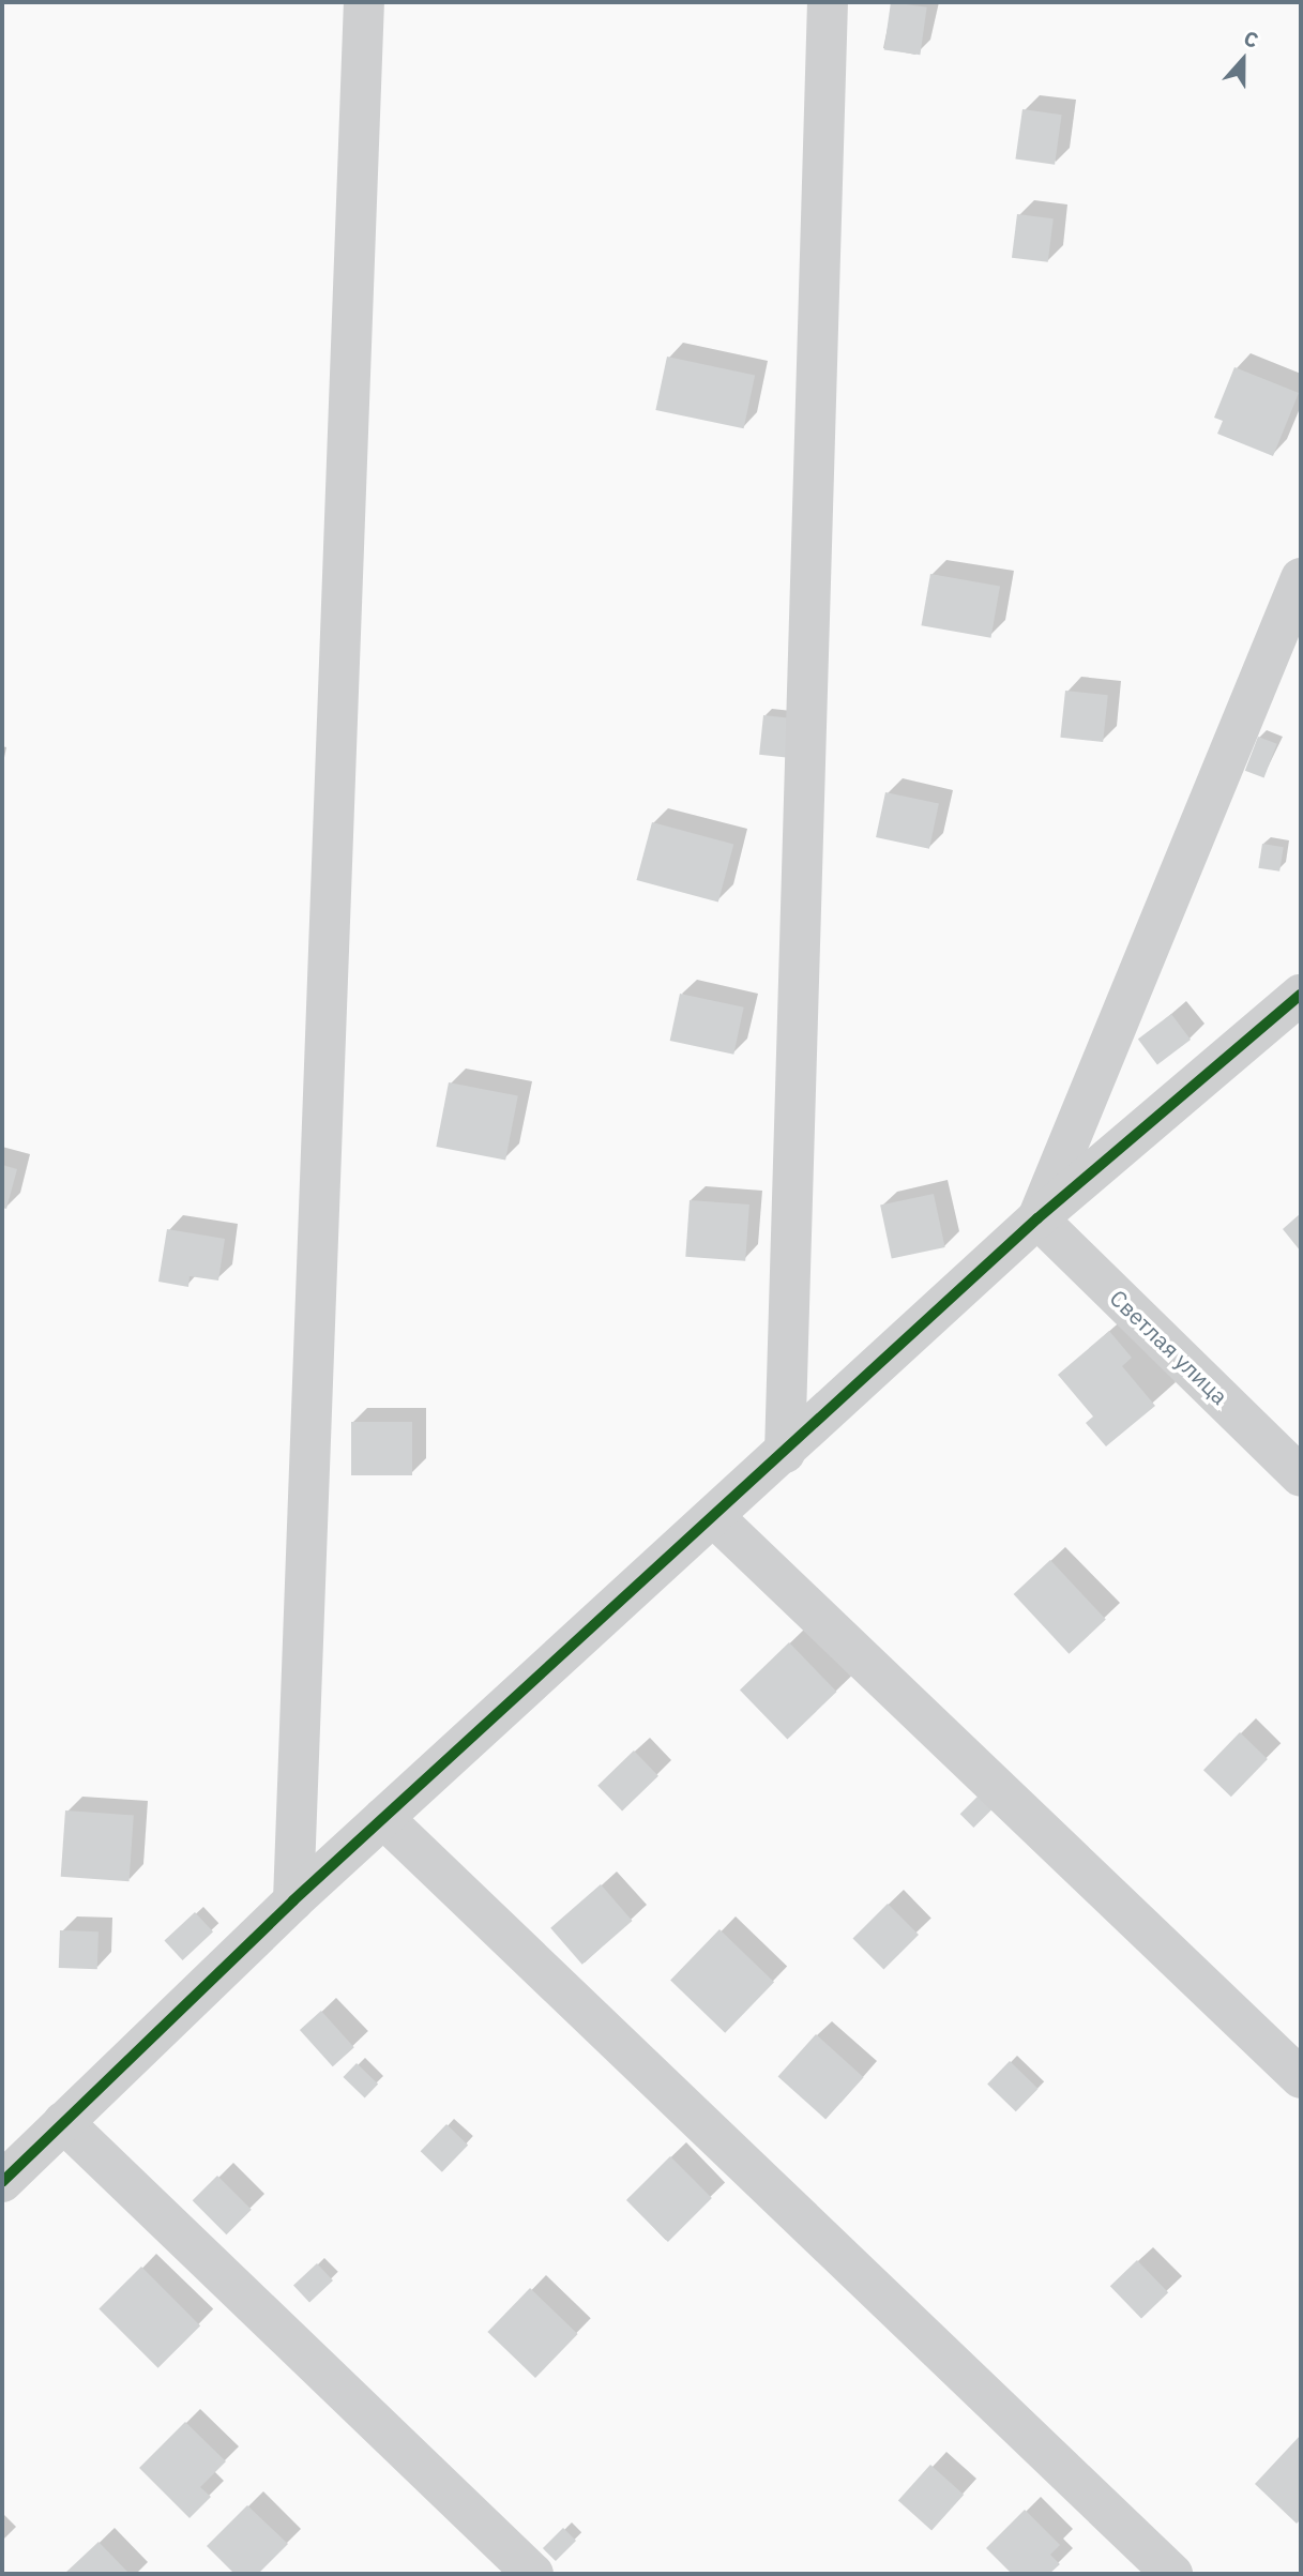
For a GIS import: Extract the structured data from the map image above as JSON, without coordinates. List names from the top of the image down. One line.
{"streets":{"street":["Светлая улица"]},"north":"top"}
